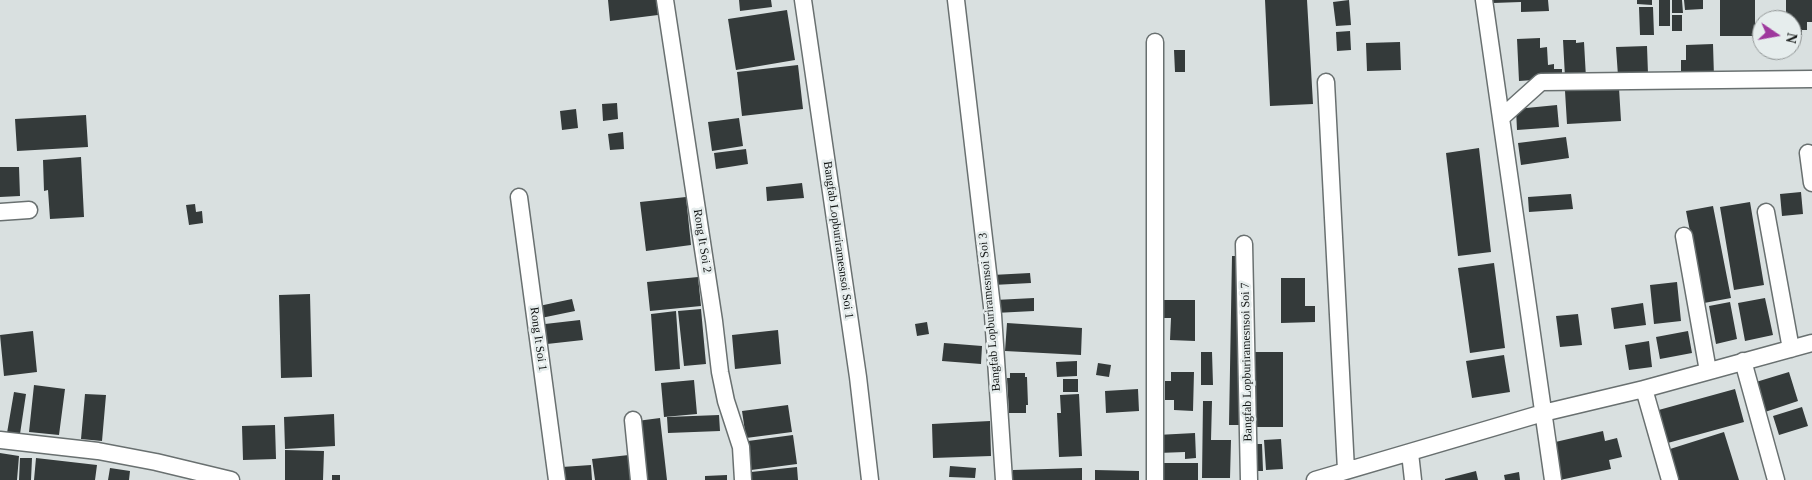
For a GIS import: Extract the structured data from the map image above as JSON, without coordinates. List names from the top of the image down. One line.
{"streets":{"street":["Bangfab Lopburiramesnsoi Soi 1","Rong It Soi 2","Bangfab Lopburiramesnsoi Soi 3","Rong It Soi 1","Bangfab Lopburiramesnsoi Soi 7"]},"north":"right"}
